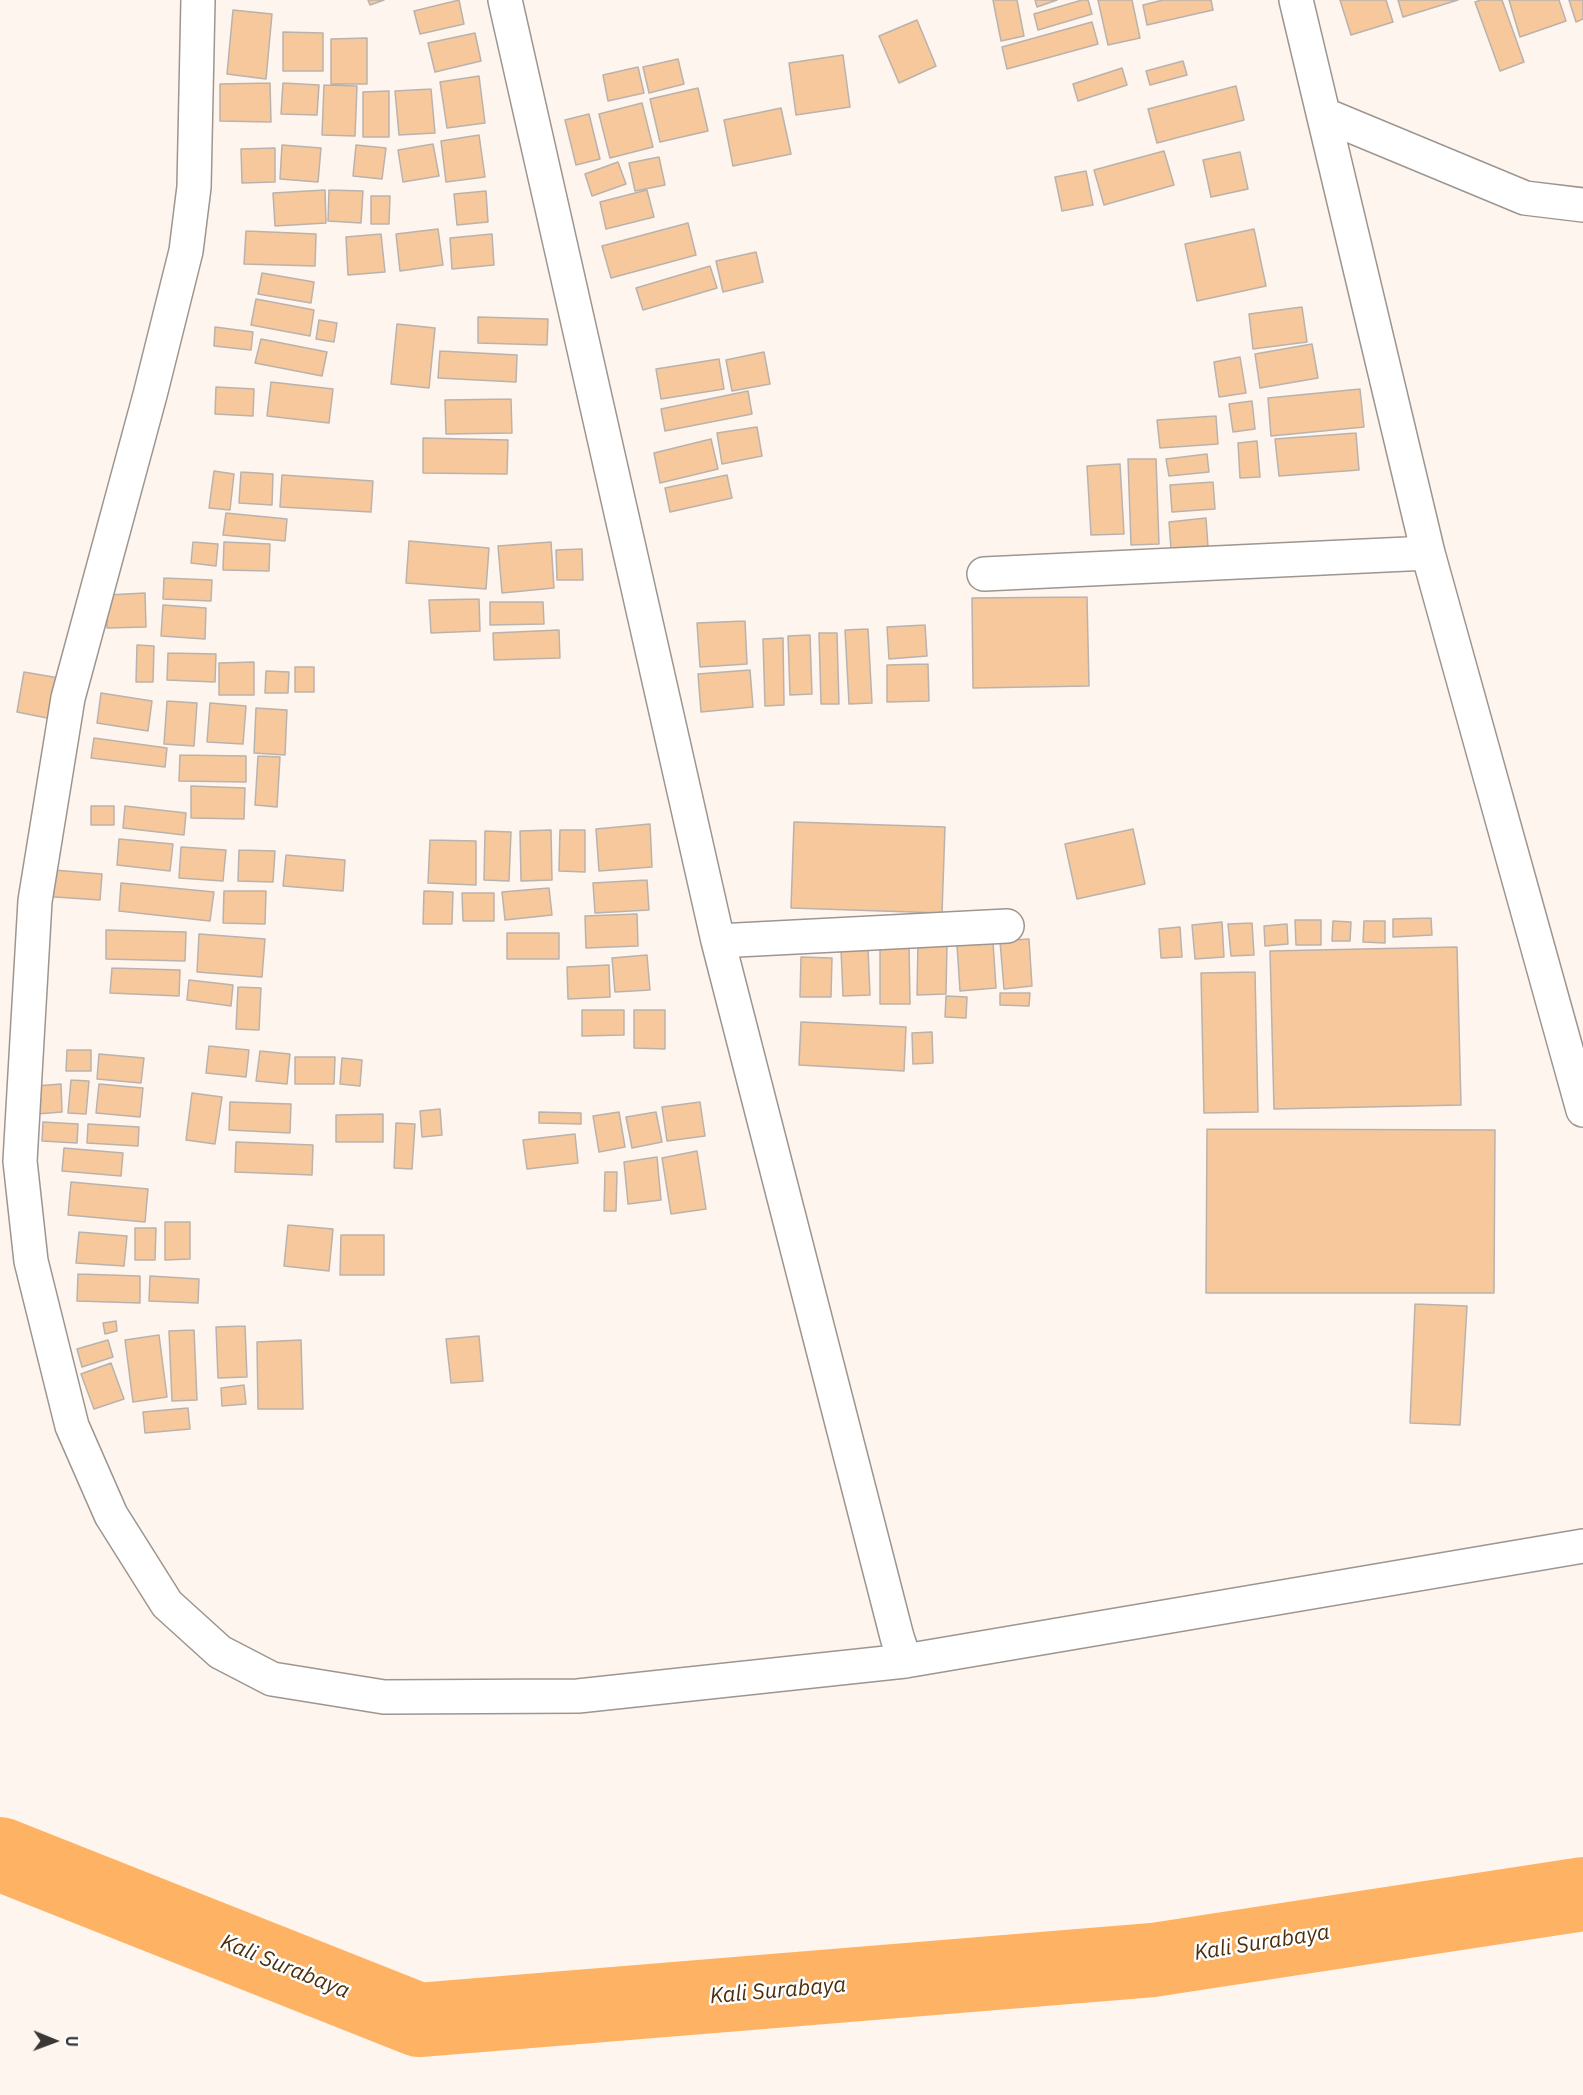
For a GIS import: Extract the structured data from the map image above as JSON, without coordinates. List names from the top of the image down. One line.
{"water":["Kali Surabaya"],"north":"right"}
